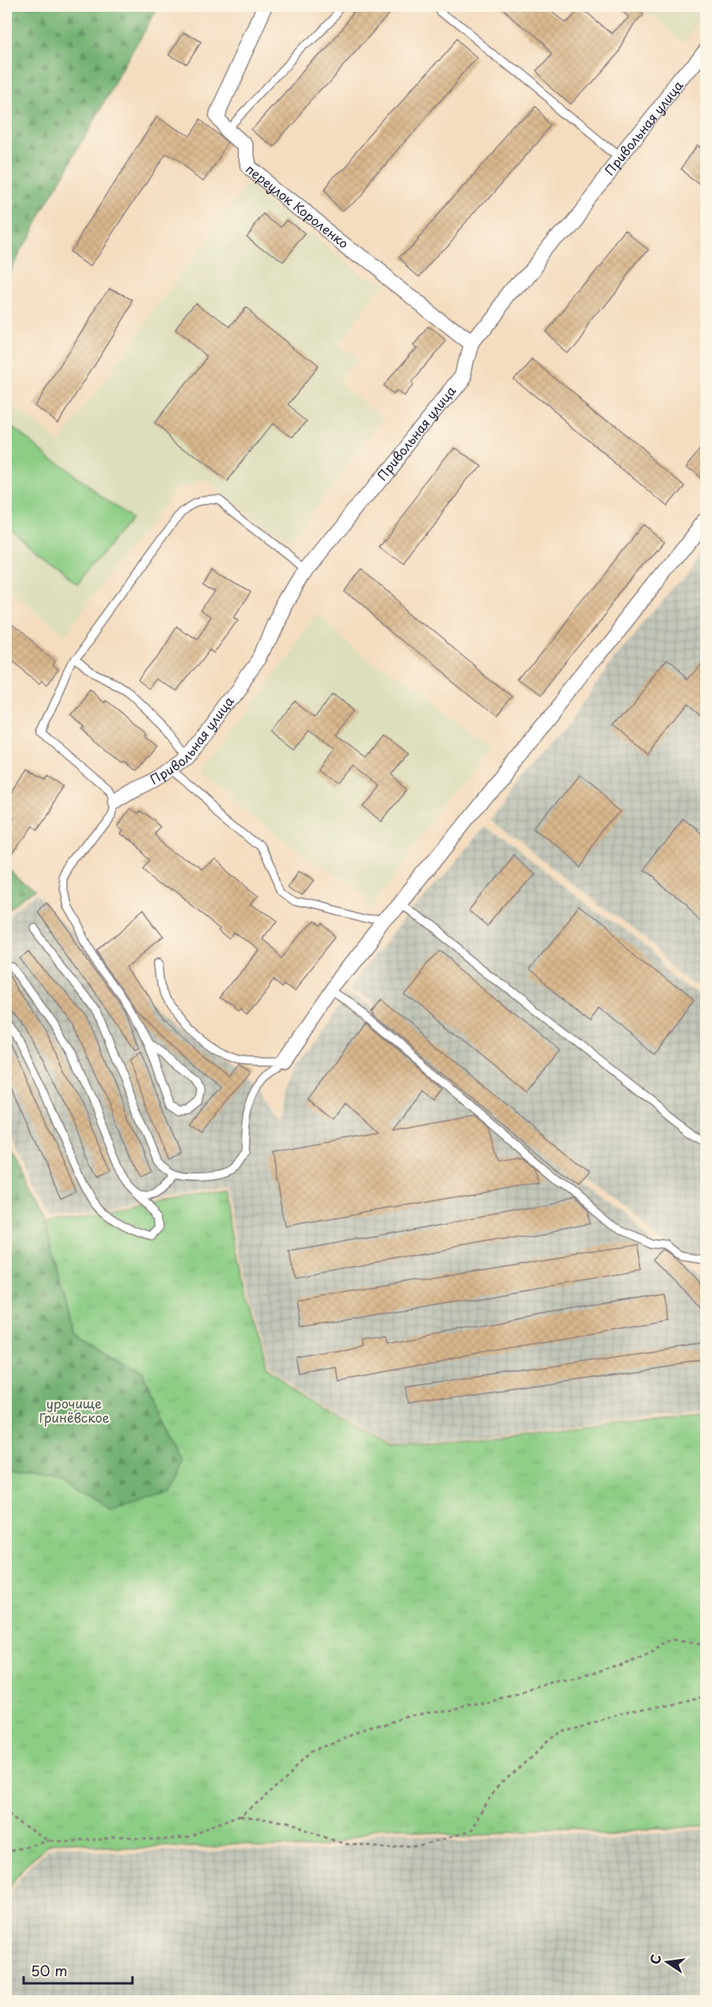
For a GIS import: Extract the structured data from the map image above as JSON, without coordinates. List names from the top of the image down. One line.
{"streets":{"street":["Привольная улица","переулок Короленко"]},"crossings":[["Привольная улица","переулок Короленко"]],"parks":["урочище Гринёвское"],"scale_bar":"50 m","north":"left"}
